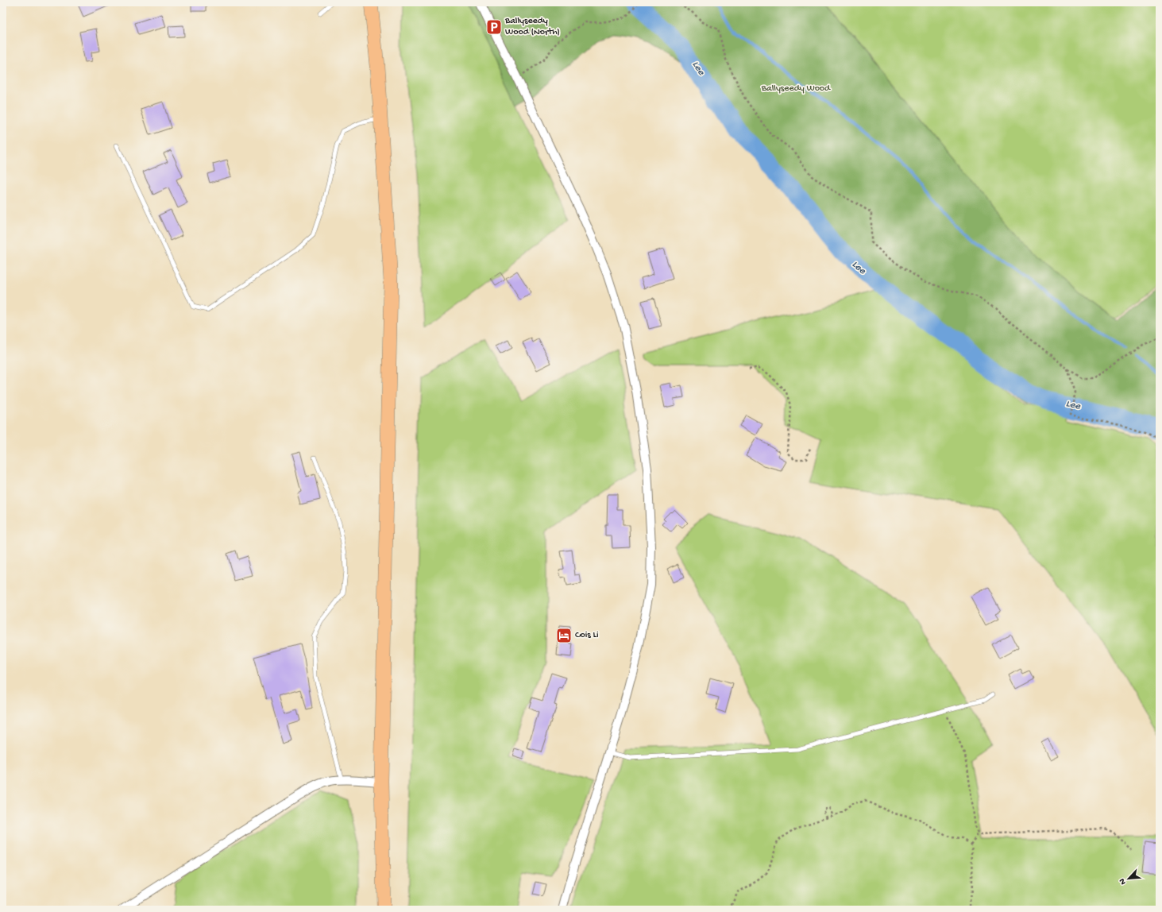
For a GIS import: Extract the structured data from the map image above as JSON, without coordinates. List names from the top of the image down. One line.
{"water":["Lee"],"parks":["Ballyseedy Wood"],"places":{"parking":["Ballyseedy Wood (North)"],"hotel":["Cois Li"]},"north":"bottom left"}
